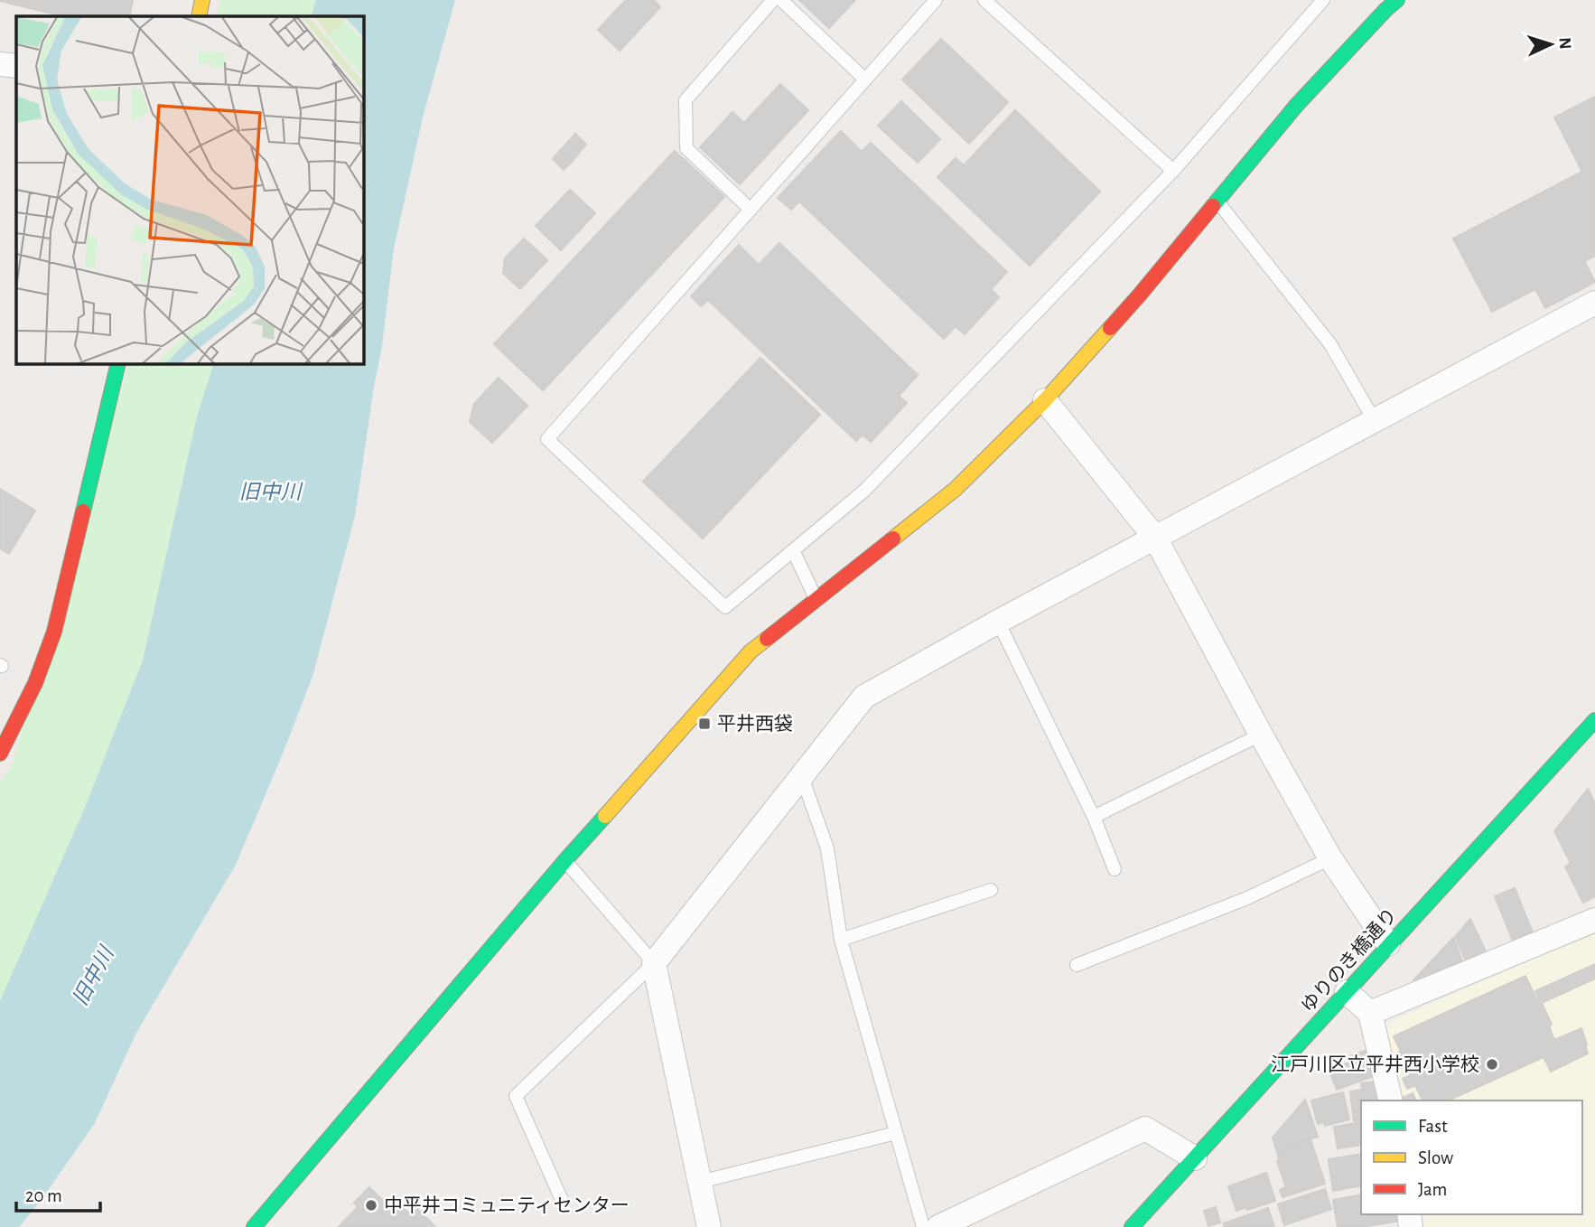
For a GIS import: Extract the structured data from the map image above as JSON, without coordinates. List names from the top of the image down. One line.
{"streets":{"street":["ゆりのき橋通り"]},"water":["旧中川"],"places":{"transit":["平井西袋"],"other":["江戸川区立平井西小学校","中平井コミュニティセンター"]},"legend":["Fast","Slow","Jam"],"scale_bar":"20 m","north":"right"}
